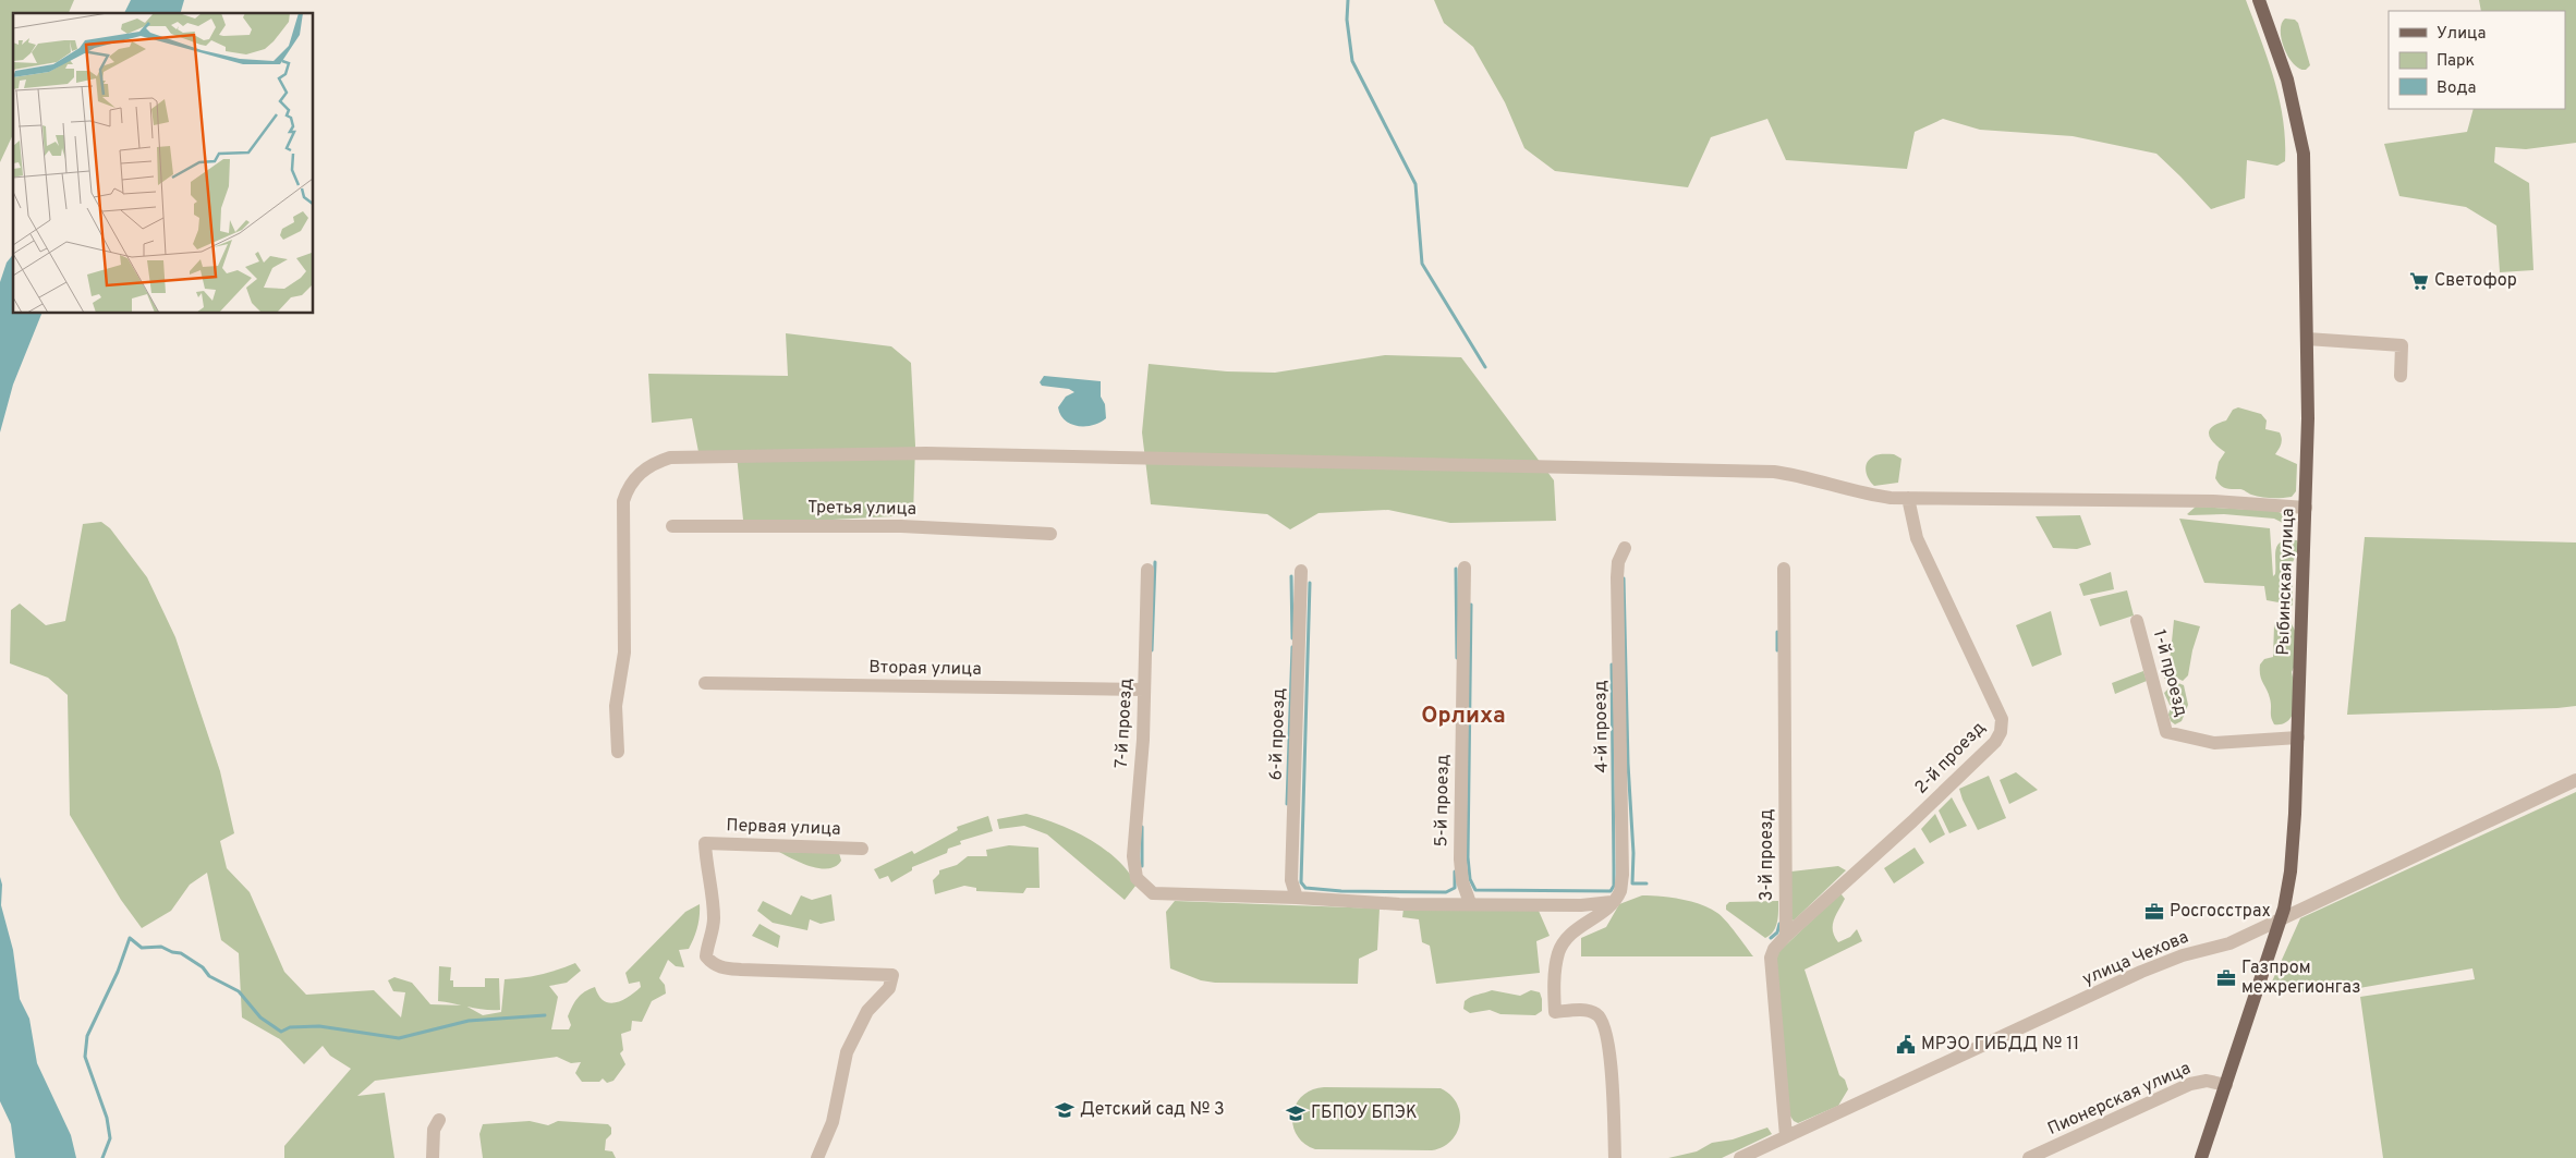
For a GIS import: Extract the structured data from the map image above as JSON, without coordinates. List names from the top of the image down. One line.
{"streets":{"main road":["Рыбинская улица"],"street":["Третья улица","Вторая улица","1-й проезд","7-й проезд","4-й проезд","6-й проезд","2-й проезд","5-й проезд","Первая улица","3-й проезд","улица Чехова","Пионерская улица"]},"crossings":[["Рыбинская улица","1-й проезд"],["Рыбинская улица","улица Чехова"],["Рыбинская улица","Пионерская улица"],["Вторая улица","7-й проезд"],["7-й проезд","6-й проезд"],["2-й проезд","3-й проезд"]],"districts":["Орлиха"],"places":{"supermarket":["Светофор"],"office":["Росгосстрах","Газпром межрегионгаз"],"public building":["МРЭО ГИБДД № 11"],"school or university":["Детский сад № 3","ГБПОУ БПЭК"]},"legend":["Улица","Парк","Вода"]}
